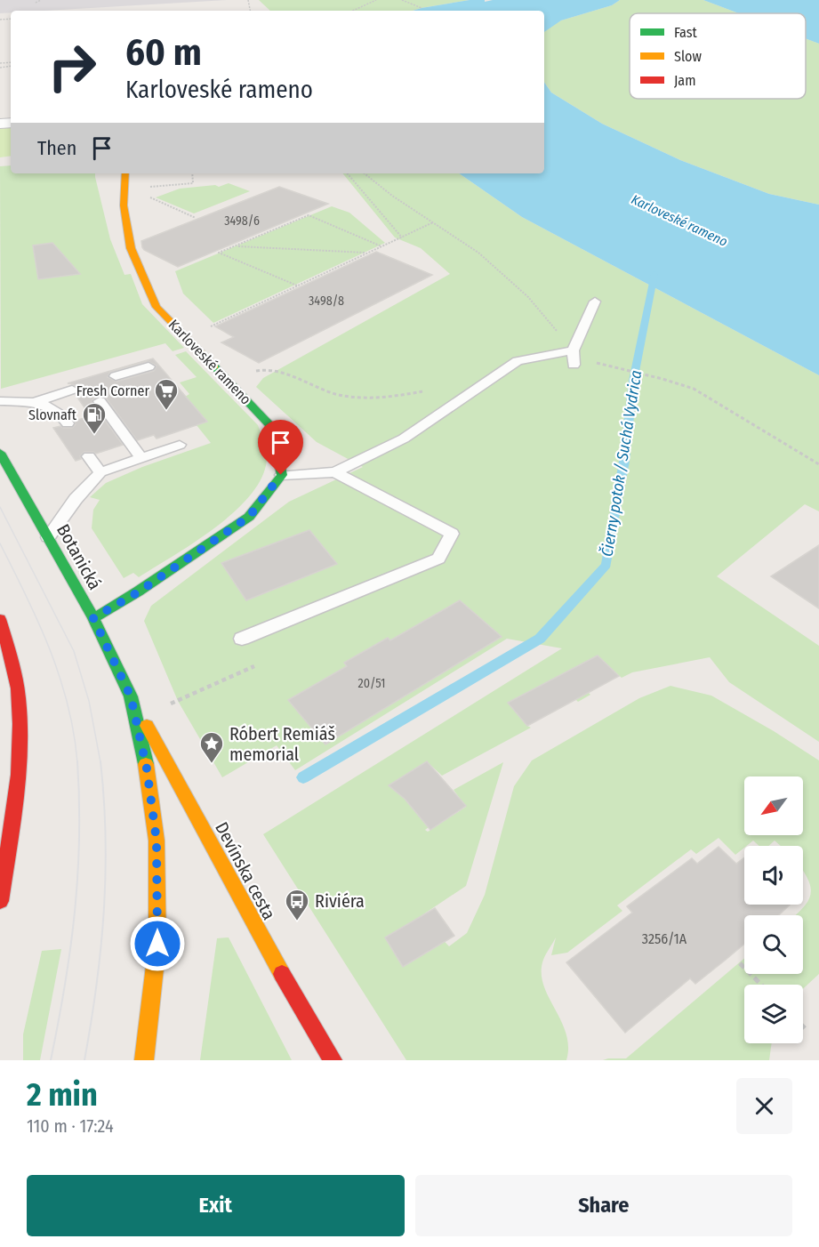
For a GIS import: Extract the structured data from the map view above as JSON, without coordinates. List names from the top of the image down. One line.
{"streets":{"street":["Karloveské rameno","Botanická","Devínska cesta"]},"crossings":[["Botanická","Devínska cesta"]],"water":["Karloveské rameno","Čierny potok / Suchá Vydrica"],"places":{"supermarket":["Fresh Corner"],"fuel station":["Slovnaft"],"place":["Róbert Remiáš memorial"],"bus stop":["Riviéra"]},"house_numbers":["3498/6","3498/8","20/51","3256/1A"],"legend":["Fast","Slow","Jam"],"north":"bottom left","page":{"turn":["60 m","Karloveské rameno"],"then":"Then","heading":["2 min","110 m · 17:24"],"buttons":["Exit","Share"]}}
